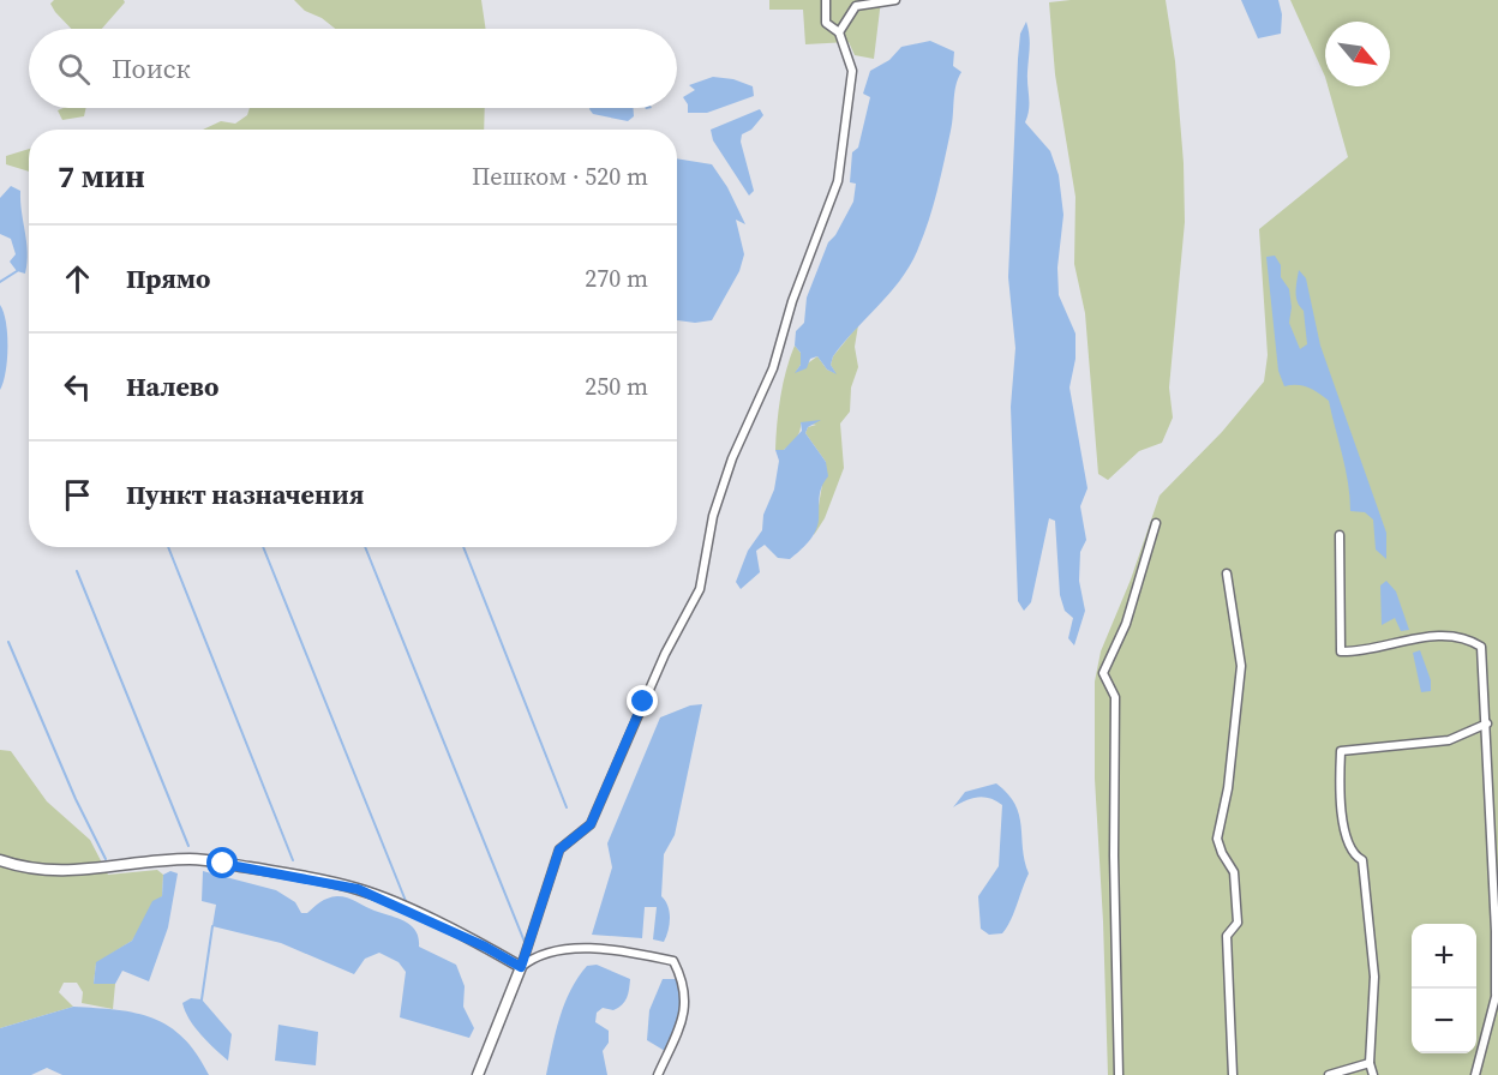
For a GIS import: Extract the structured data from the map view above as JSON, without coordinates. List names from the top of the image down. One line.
{"north":"bottom right","page":{"search":"Поиск","heading":["7 мин","Пешком · 520 m"],"list":[["Прямо","270 m"],["Налево","250 m"],"Пункт назначения"],"map_buttons":["+","−"]}}
